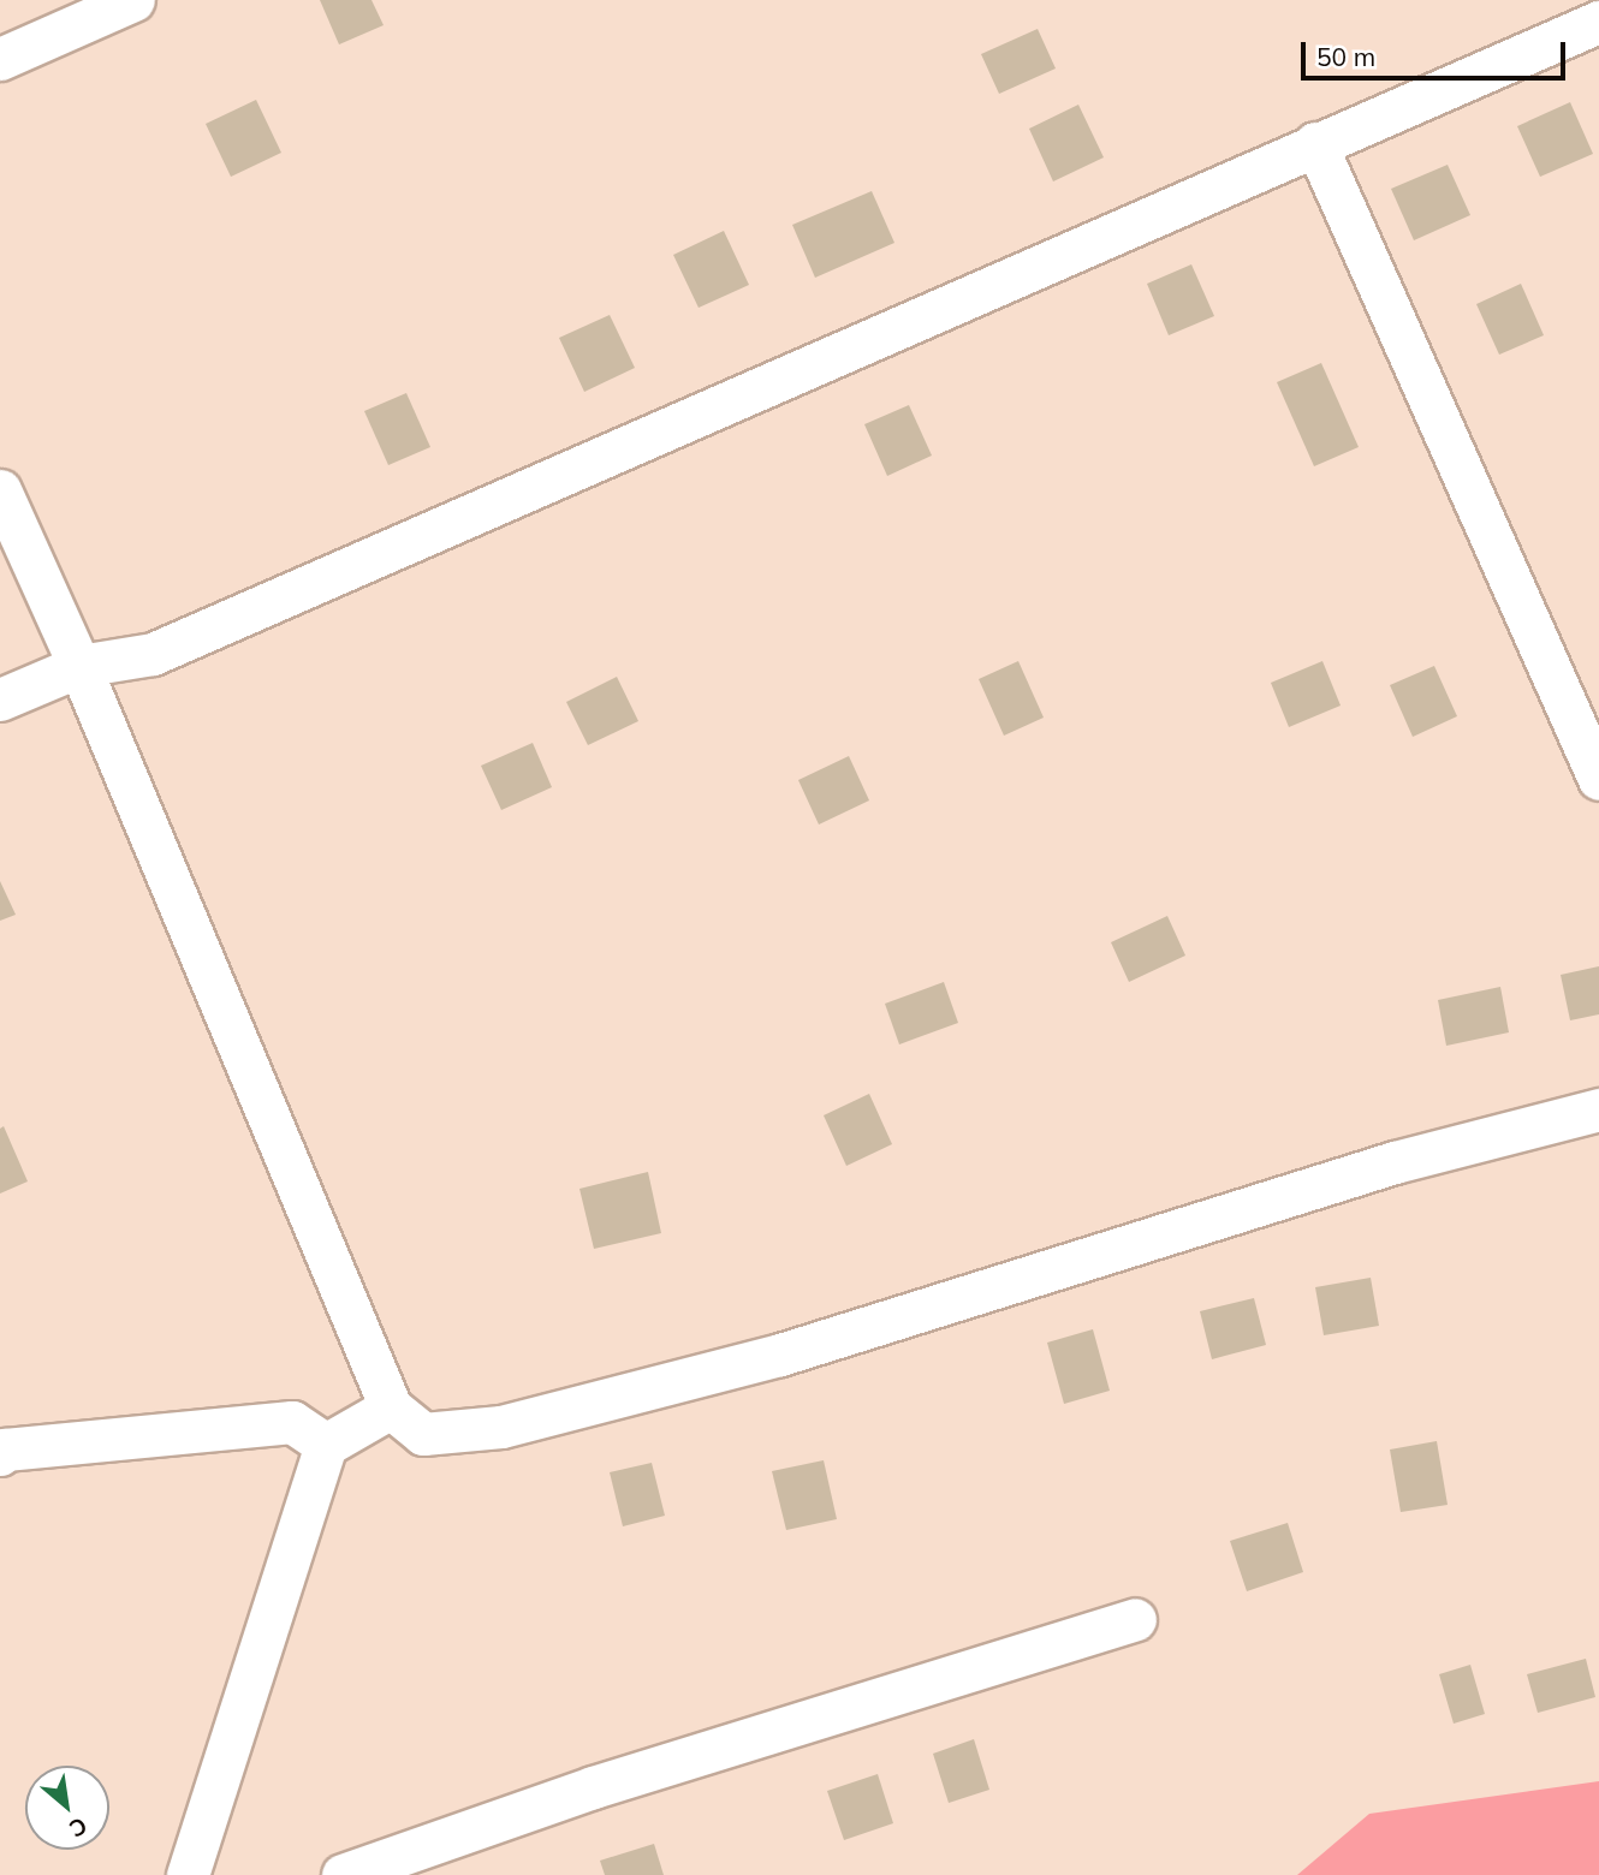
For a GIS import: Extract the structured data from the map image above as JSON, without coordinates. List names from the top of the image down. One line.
{"scale_bar":"50 m","north":"bottom right"}
